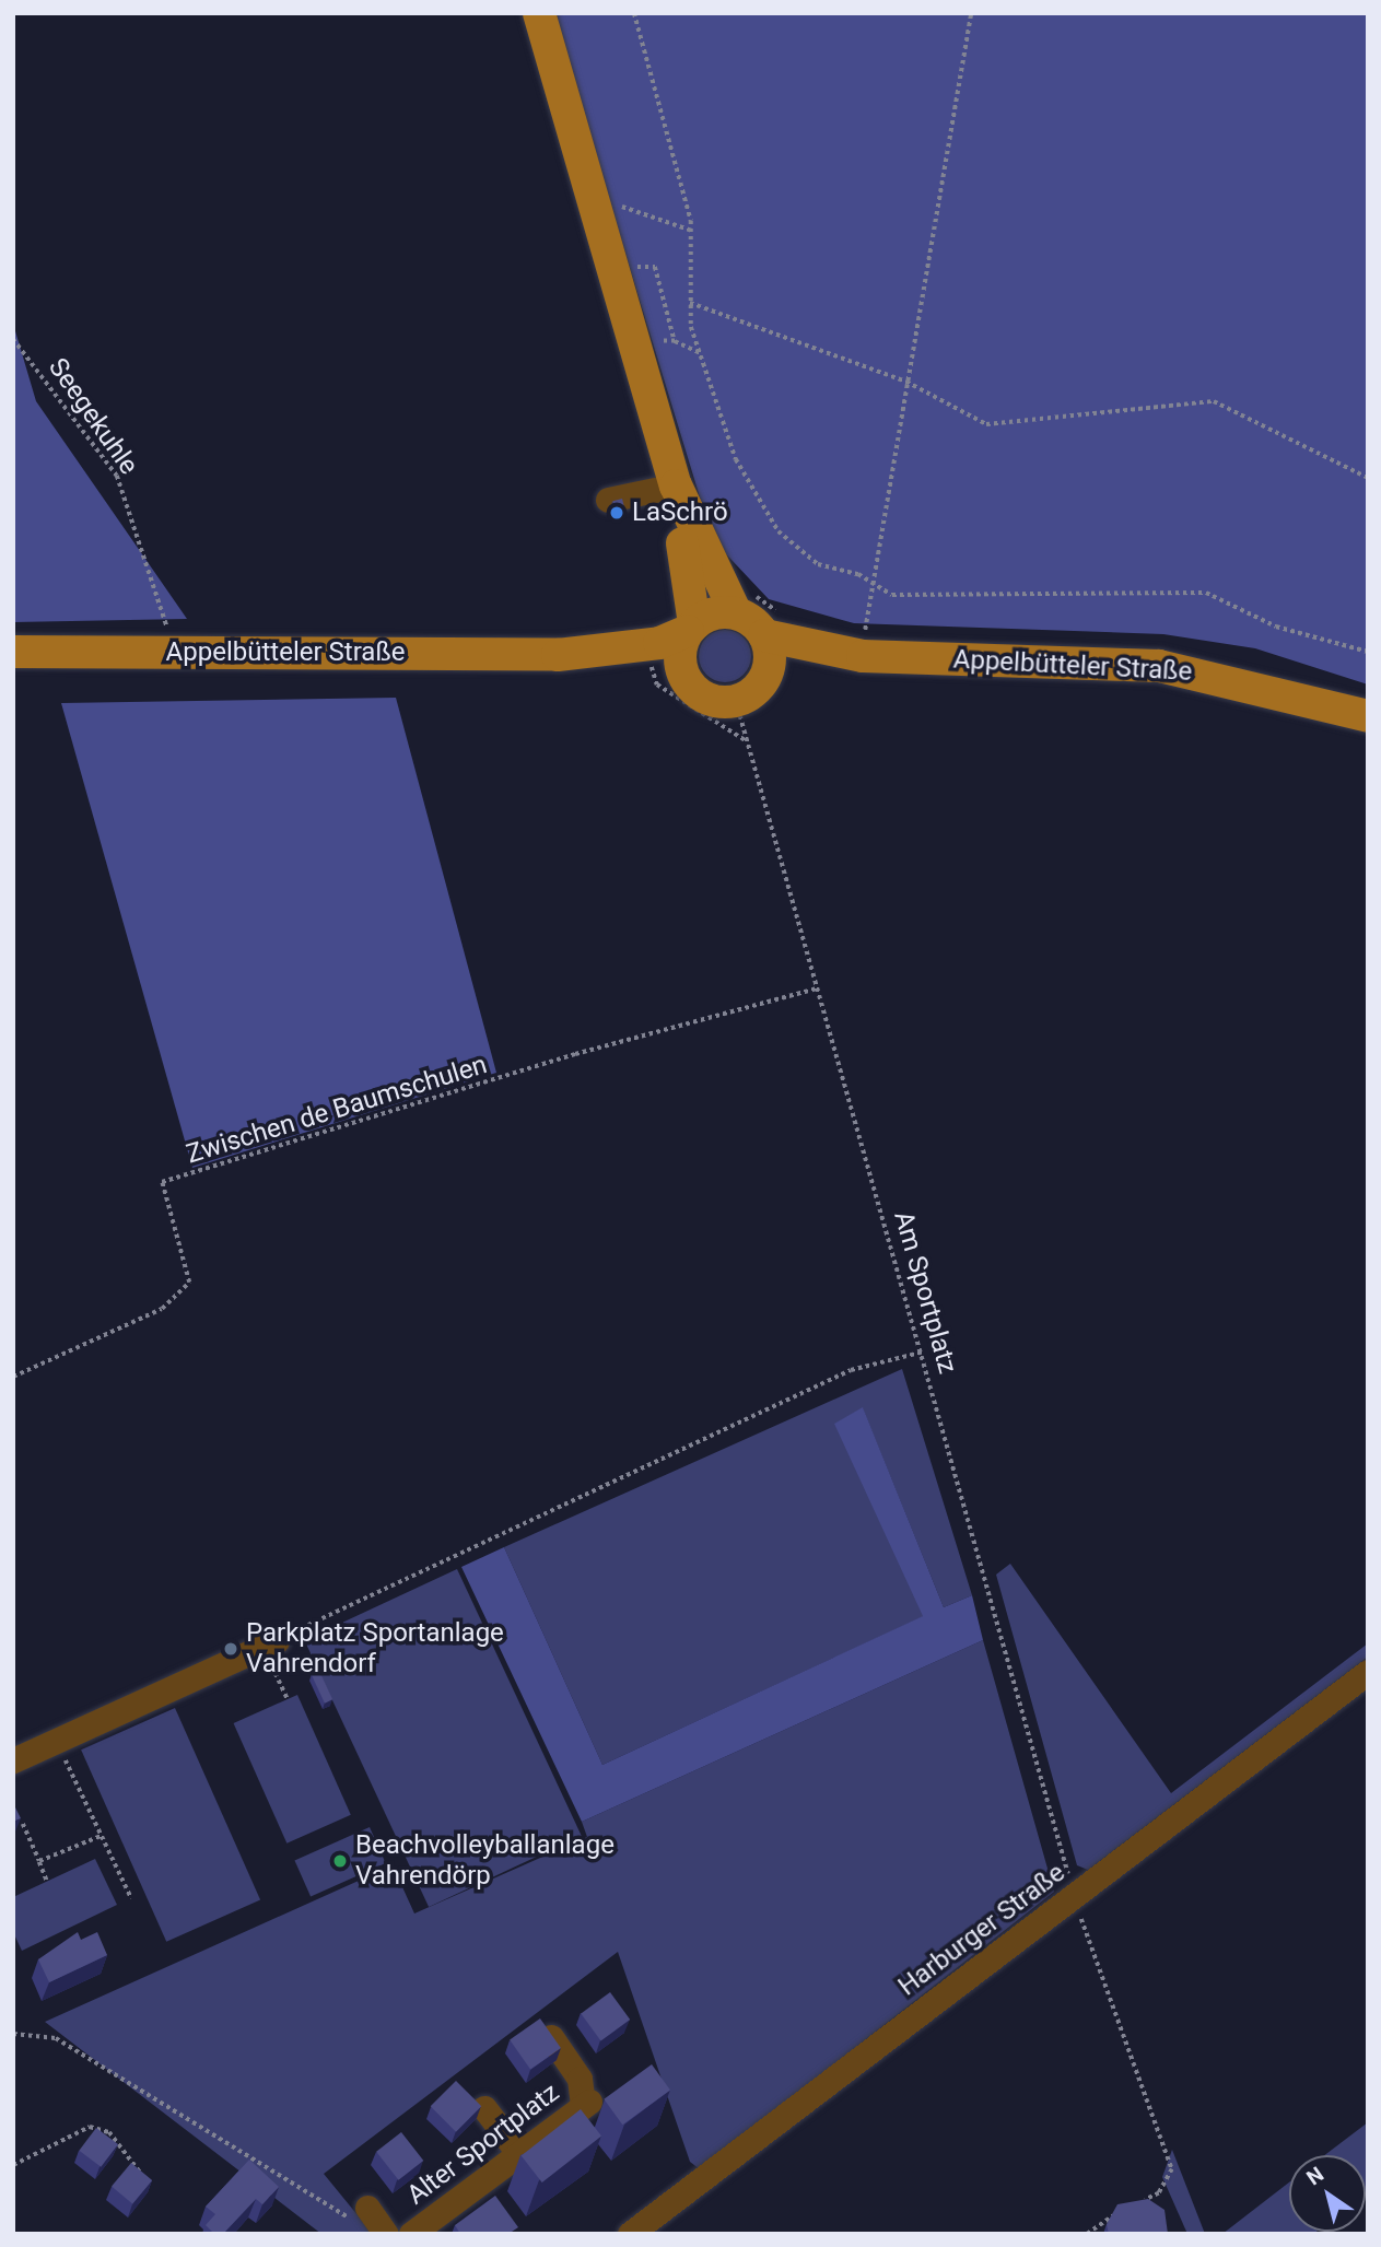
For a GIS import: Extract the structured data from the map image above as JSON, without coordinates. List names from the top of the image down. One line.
{"streets":{"main road":["Appelbütteler Straße"],"street":["Harburger Straße","Alter Sportplatz"],"path":["Seegekuhle","Zwischen de Baumschulen","Am Sportplatz"]},"crossings":[["Seegekuhle","Appelbütteler Straße"],["Appelbütteler Straße","Am Sportplatz"],["Zwischen de Baumschulen","Am Sportplatz"],["Am Sportplatz","Harburger Straße"]],"places":["LaSchrö","Parkplatz Sportanlage Vahrendorf","Beachvolleyballanlage Vahrendörp"],"north":"top left"}
